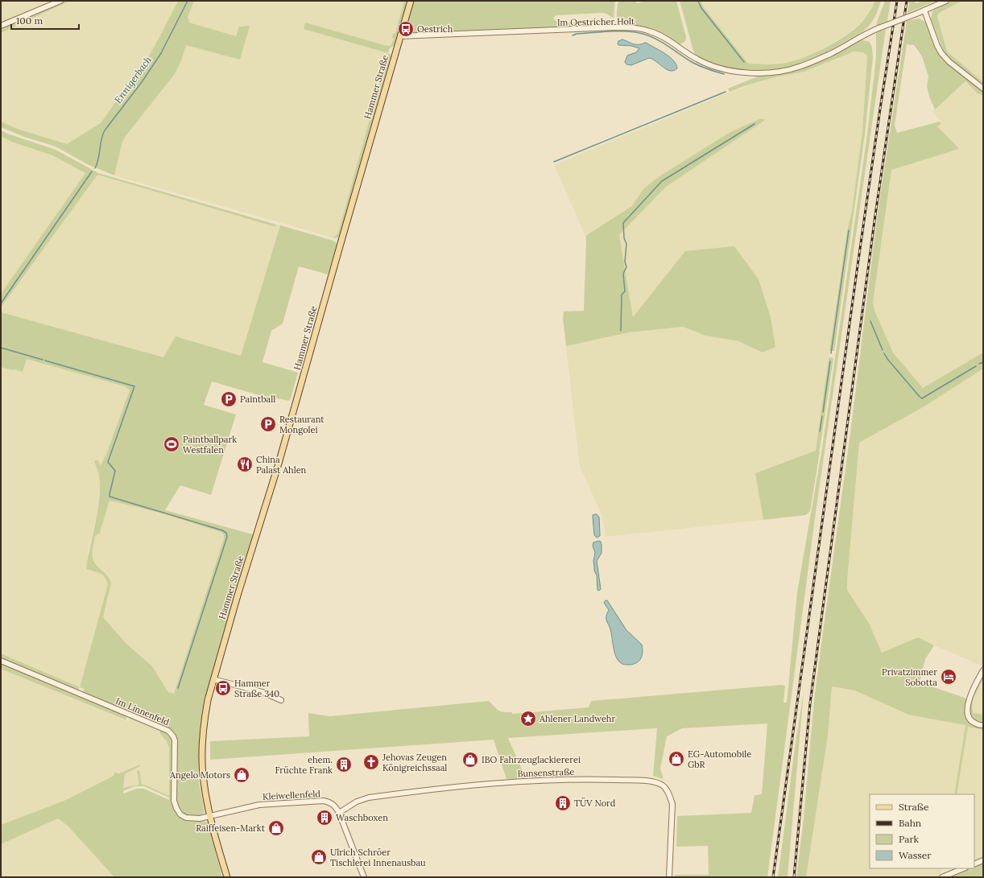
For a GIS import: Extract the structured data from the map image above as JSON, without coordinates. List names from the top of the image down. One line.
{"streets":{"main road":["Hammer Straße"],"street":["Im Oestricher Holt","Im Linnenfeld","Bunsenstraße","Kleiwellenfeld"]},"crossings":[["Im Oestricher Holt","Hammer Straße"],["Hammer Straße","Im Linnenfeld"],["Hammer Straße","Kleiwellenfeld"],["Im Linnenfeld","Kleiwellenfeld"],["Bunsenstraße","Kleiwellenfeld"]],"water":["Ennigerbach"],"places":{"bus stop":["Oestrich","Hammer Straße 340"],"parking":["Paintball","Restaurant Mongolei"],"sports":["Paintballpark Westfalen"],"restaurant":["China Palast Ahlen"],"hotel":["Privatzimmer Sobotta"],"place":["Ahlener Landwehr"],"shop":["EG-Automobile GbR","IBO Fahrzeuglackiererei","Angelo Motors","Raiffeisen-Markt","Ulrich Schröer Tischlerei Innenausbau"],"church":["Jehovas Zeugen Königreichssaal"],"building":["ehem. Früchte Frank","TÜV Nord","Waschboxen"]},"legend":["Straße","Bahn","Park","Wasser"],"scale_bar":"100 m"}
